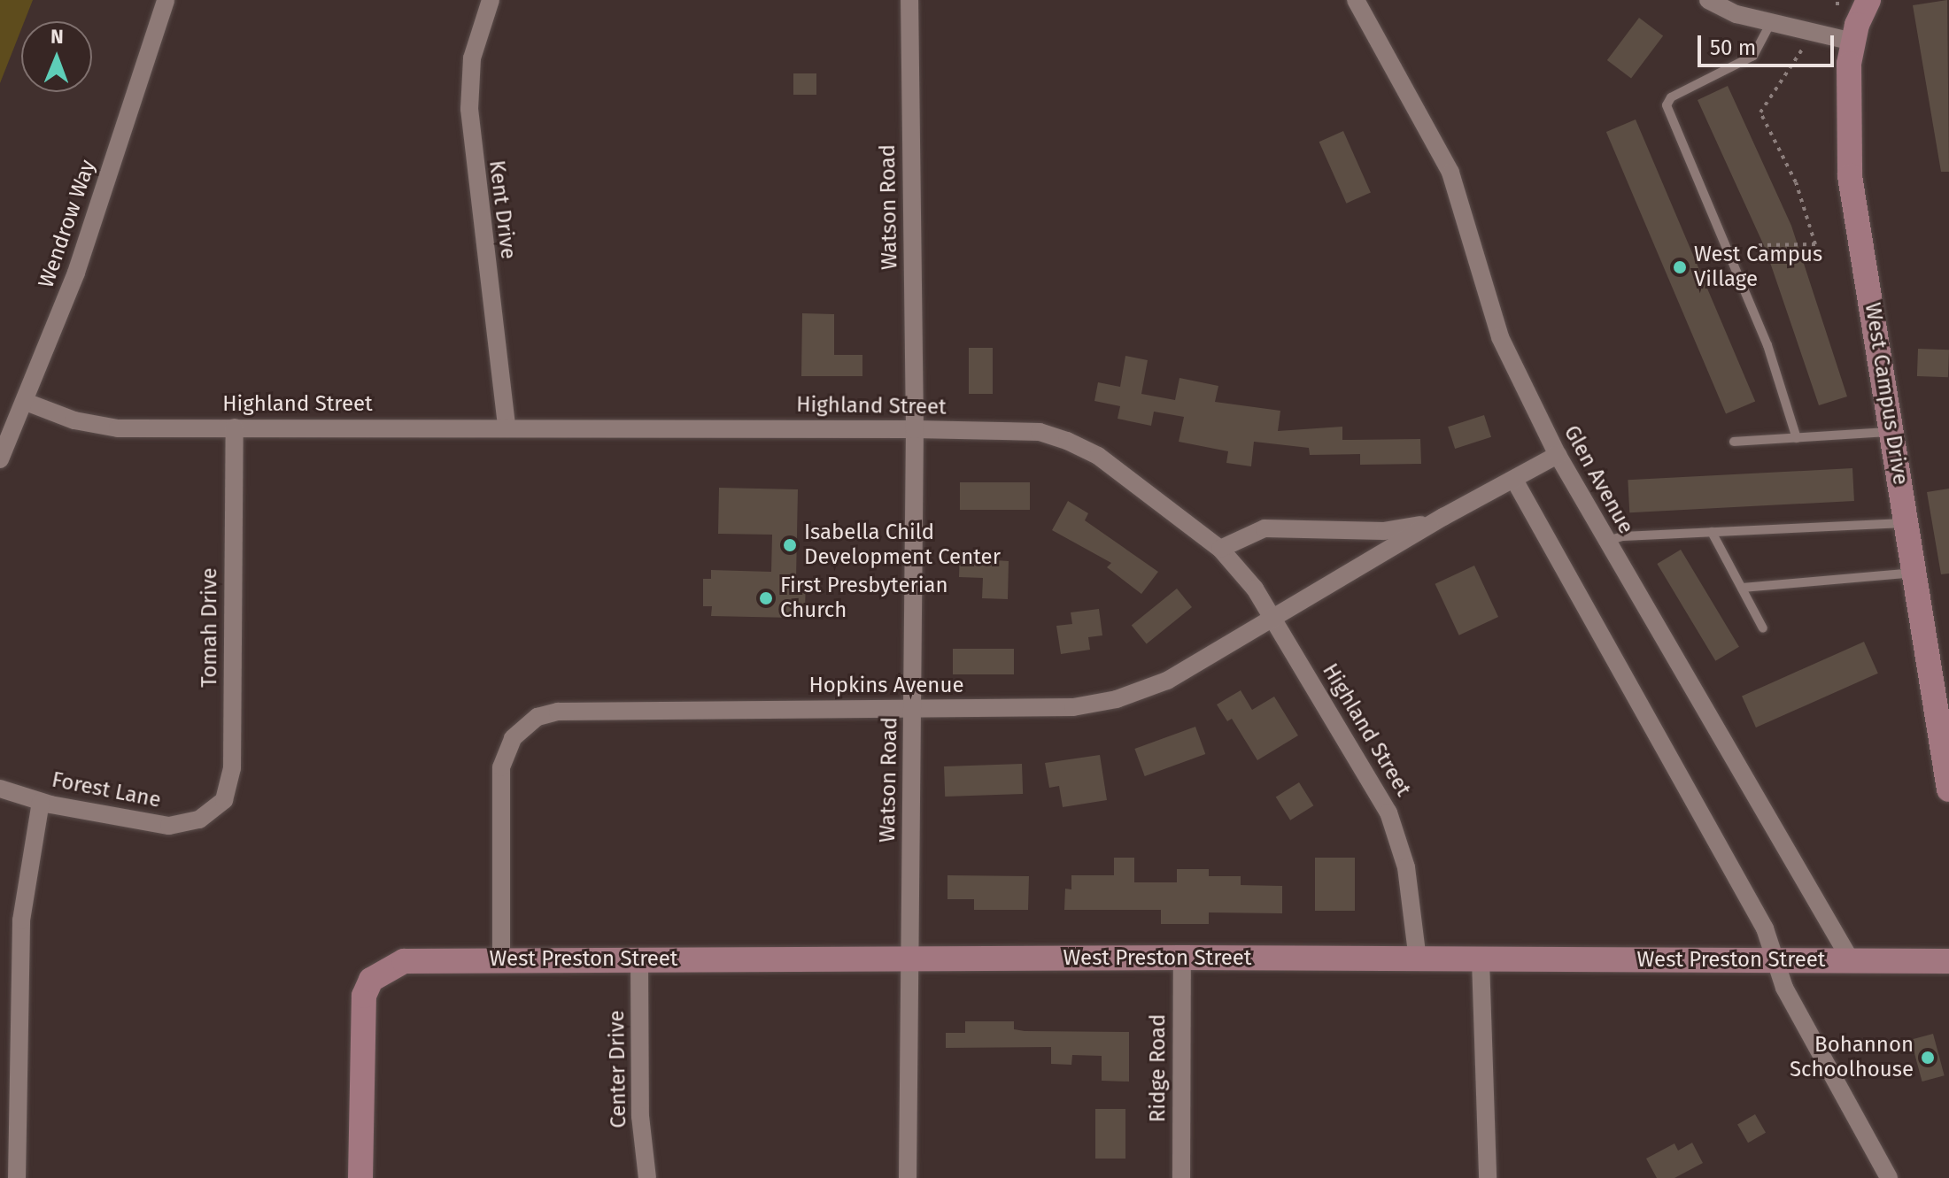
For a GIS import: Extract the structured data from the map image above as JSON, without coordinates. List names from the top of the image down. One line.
{"streets":{"street":["Watson Road","Kent Drive","Wendrow Way","West Campus Drive","Highland Street","Glen Avenue","Tomah Drive","Hopkins Avenue","Forest Lane","West Preston Street","Ridge Road","Center Drive"]},"crossings":[["Watson Road","Highland Street"],["Watson Road","Hopkins Avenue"],["Watson Road","West Preston Street"],["Kent Drive","Highland Street"],["Wendrow Way","Highland Street"],["Highland Street","Tomah Drive"],["Highland Street","Hopkins Avenue"],["Highland Street","West Preston Street"],["Glen Avenue","Hopkins Avenue"],["Glen Avenue","West Preston Street"],["Tomah Drive","Forest Lane"],["Hopkins Avenue","West Preston Street"],["West Preston Street","Ridge Road"],["West Preston Street","Center Drive"]],"places":["West Campus Village","Isabella Child Development Center","First Presbyterian Church","Bohannon Schoolhouse"],"scale_bar":"50 m","north":"top"}
